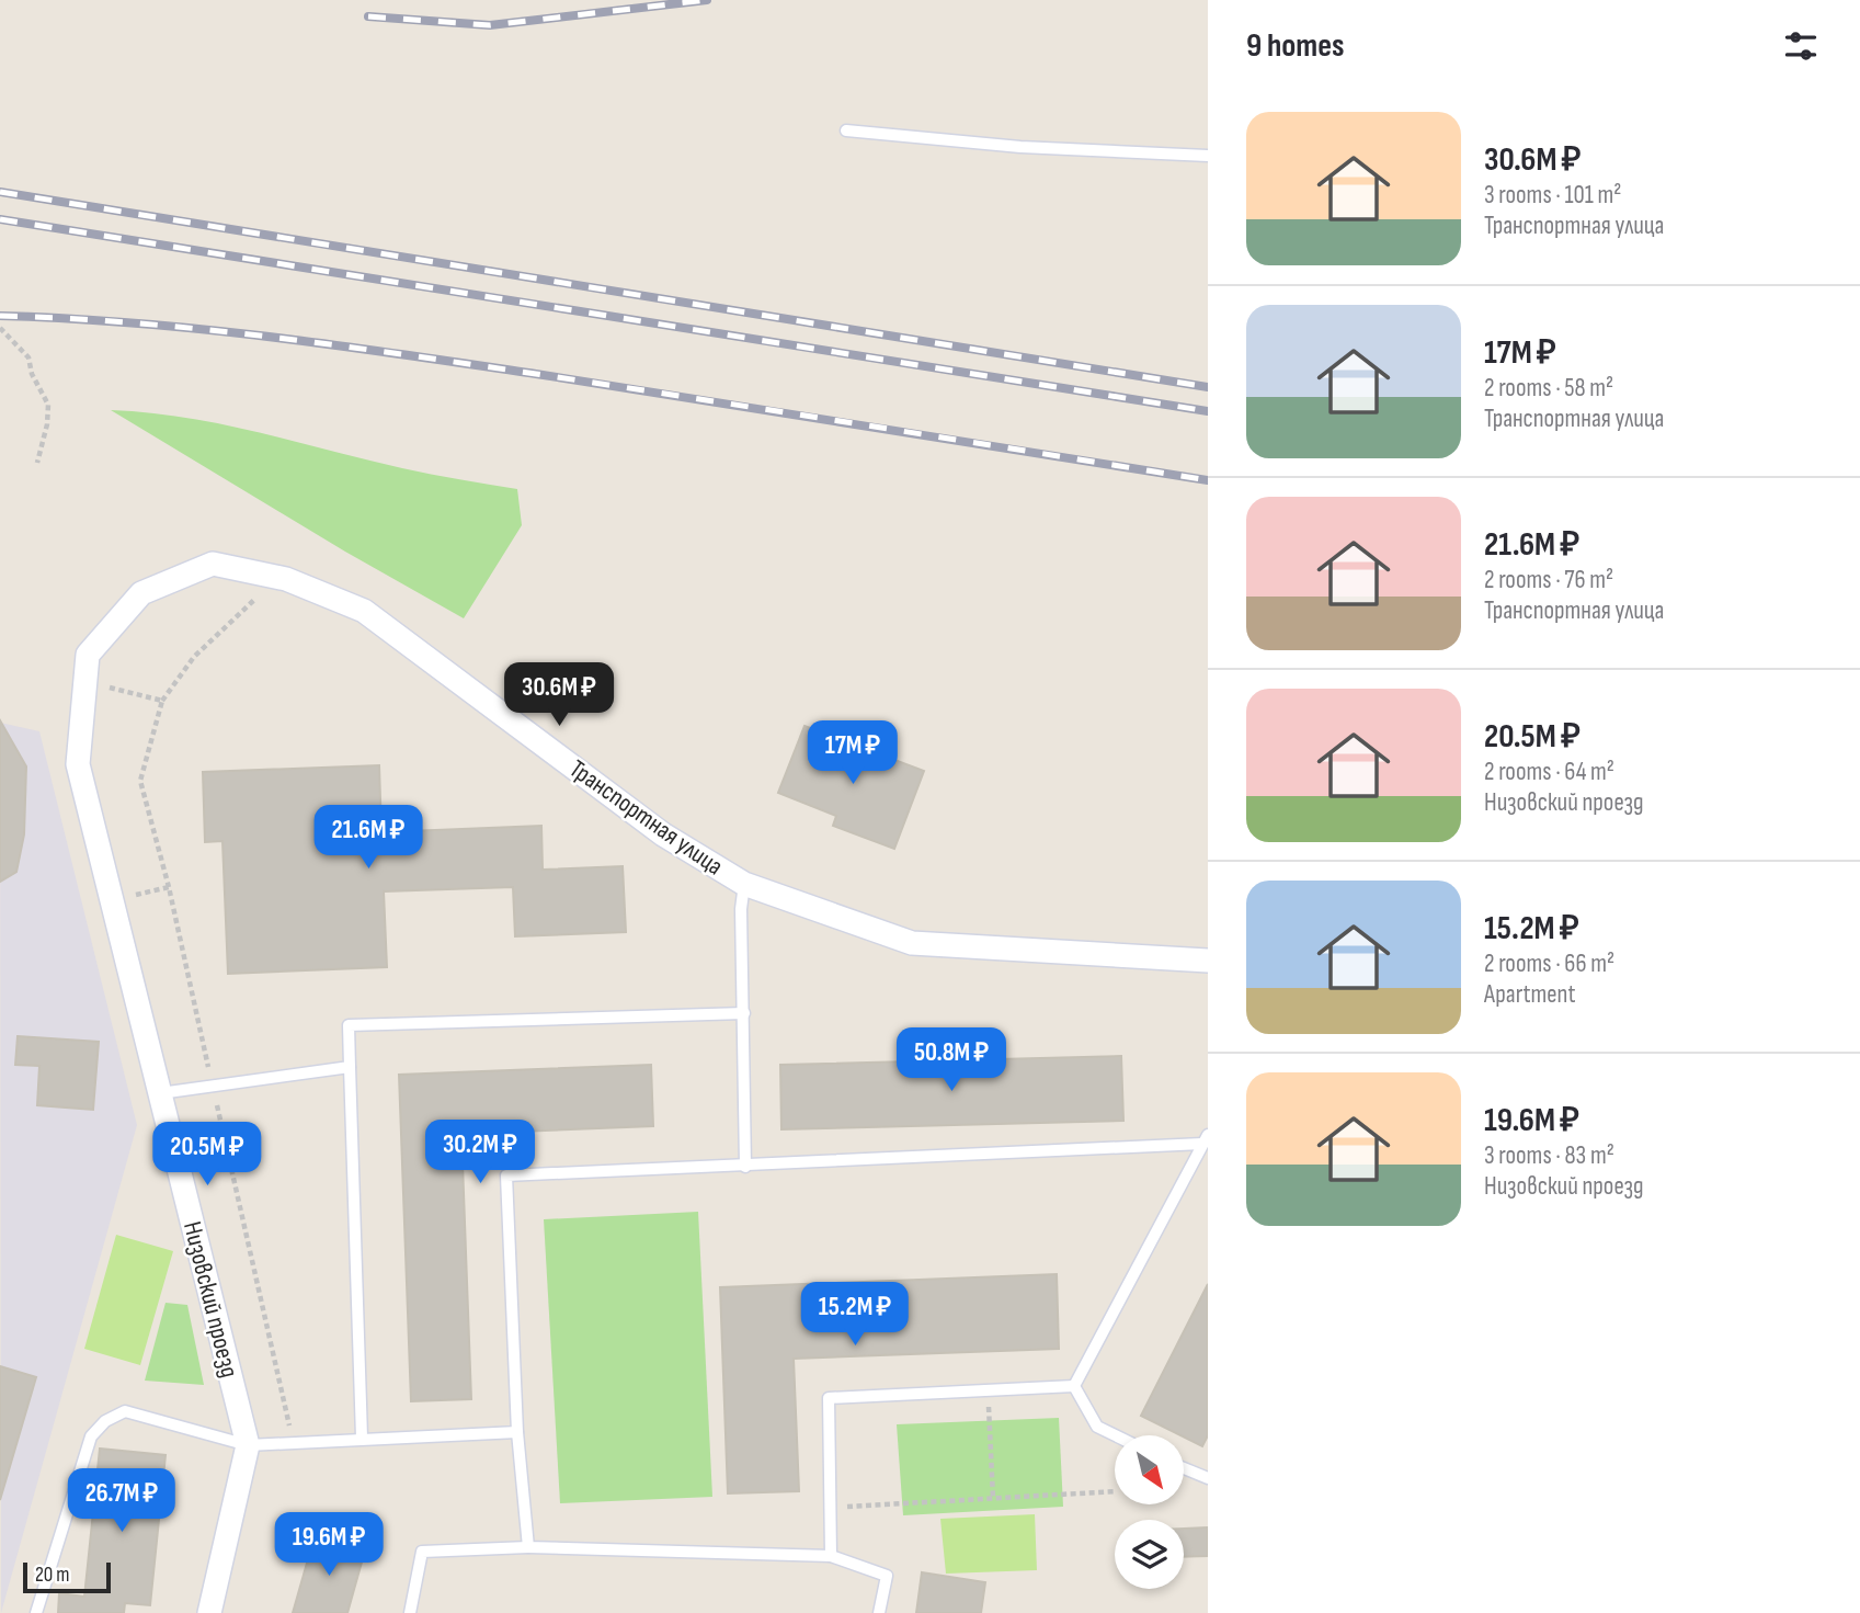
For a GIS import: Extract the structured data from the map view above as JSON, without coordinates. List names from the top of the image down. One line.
{"streets":{"street":["Транспортная улица","Низовский проезд"]},"crossings":[["Транспортная улица","Низовский проезд"]],"scale_bar":"20 m","north":"bottom right","page":{"heading":"9 homes","list":[{"name":"30.6M ₽","note":"3 rooms · 101 m² · Транспортная улица"},{"name":"17M ₽","note":"2 rooms · 58 m² · Транспортная улица"},{"name":"21.6M ₽","note":"2 rooms · 76 m² · Транспортная улица"},{"name":"20.5M ₽","note":"2 rooms · 64 m² · Низовский проезд"},{"name":"15.2M ₽","note":"2 rooms · 66 m² · Apartment"},{"name":"19.6M ₽","note":"3 rooms · 83 m² · Низовский проезд"}],"price":["30.6M ₽","17M ₽","21.6M ₽","50.8M ₽","30.2M ₽","20.5M ₽","15.2M ₽","26.7M ₽","19.6M ₽"],"scale":"20 m"}}
